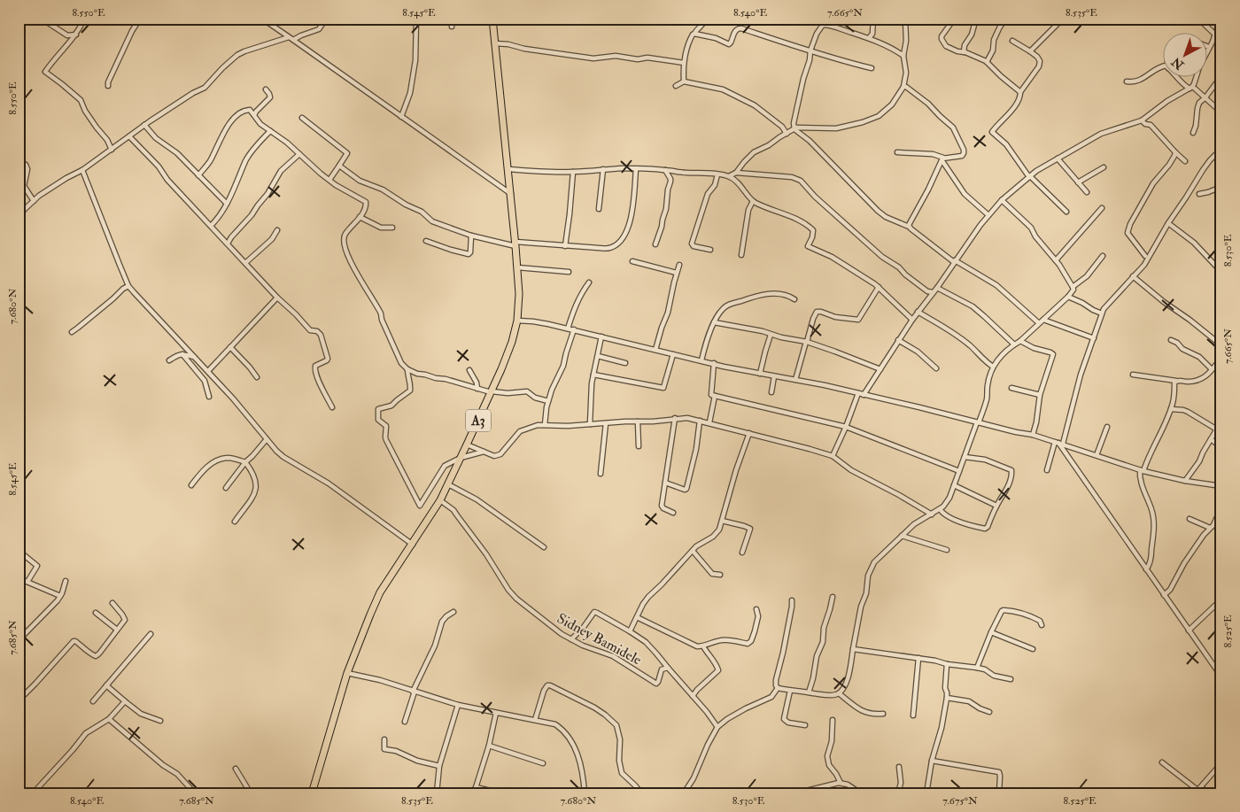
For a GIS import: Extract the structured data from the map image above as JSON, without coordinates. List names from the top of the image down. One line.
{"streets":{"highway":["A3"],"street":["Sidney Bamidele"]},"crossings":[["A3","Sidney Bamidele"]],"north":"bottom left","coordinates":["8.550°E","8.545°E","8.540°E","7.665°N","8.535°E","8.530°E","7.680°N","8.525°E","7.685°N","7.675°N"]}
